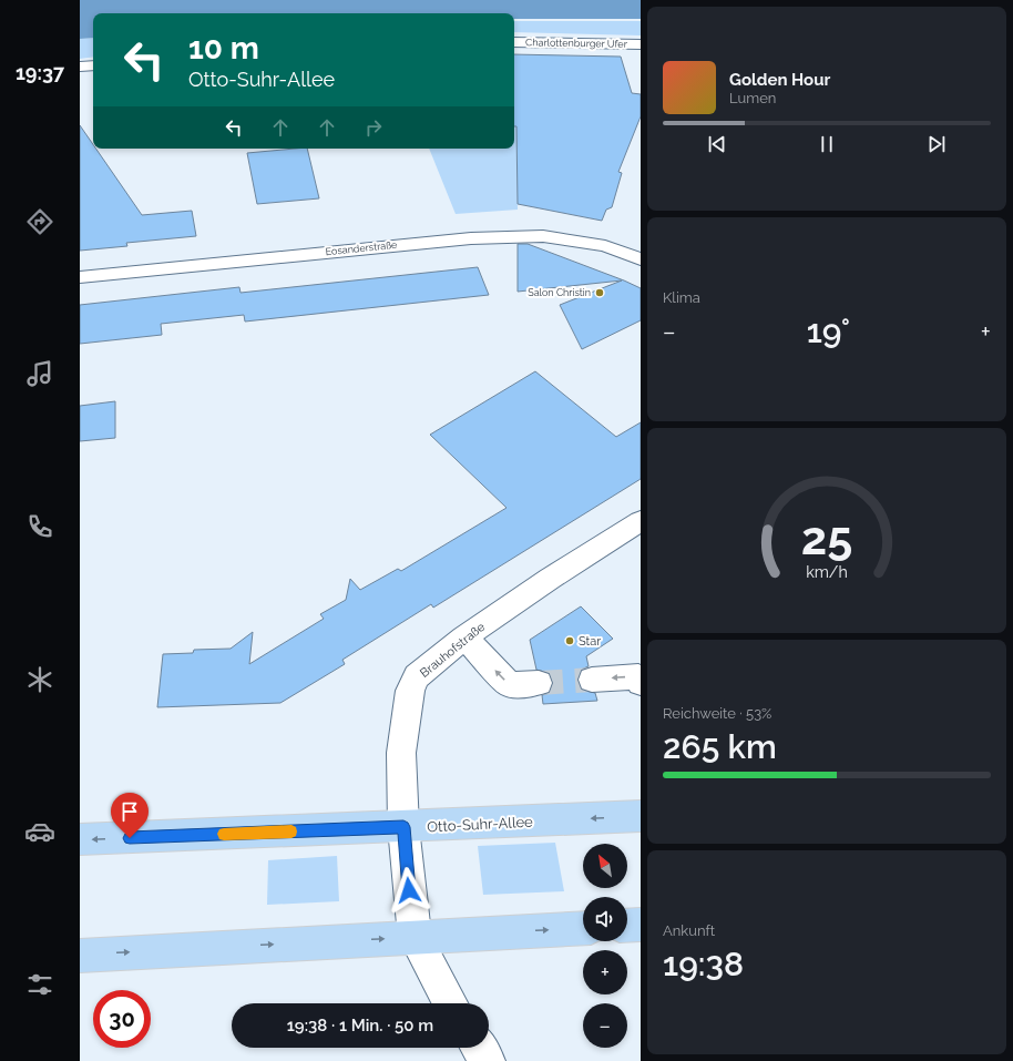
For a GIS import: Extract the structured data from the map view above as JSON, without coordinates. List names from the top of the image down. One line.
{"streets":{"main road":["Otto-Suhr-Allee"],"street":["Charlottenburger Ufer","Eosanderstraße","Brauhofstraße"]},"crossings":[["Brauhofstraße","Otto-Suhr-Allee"]],"places":["Salon Christin","Star"],"north":"top left","page":{"tabs":"19:37","turn":["10 m","Otto-Suhr-Allee"],"song":["Golden Hour","Lumen"],"tile":["Klima",["Reichweite · 53%","265 km"],["Ankunft","19:38"]],"heat":["−","19°","+"],"map_buttons":["+","−"],"limit":"30","trip":"19:38 · 1 Min. · 50 m","gauge":["25","km/h"]}}
